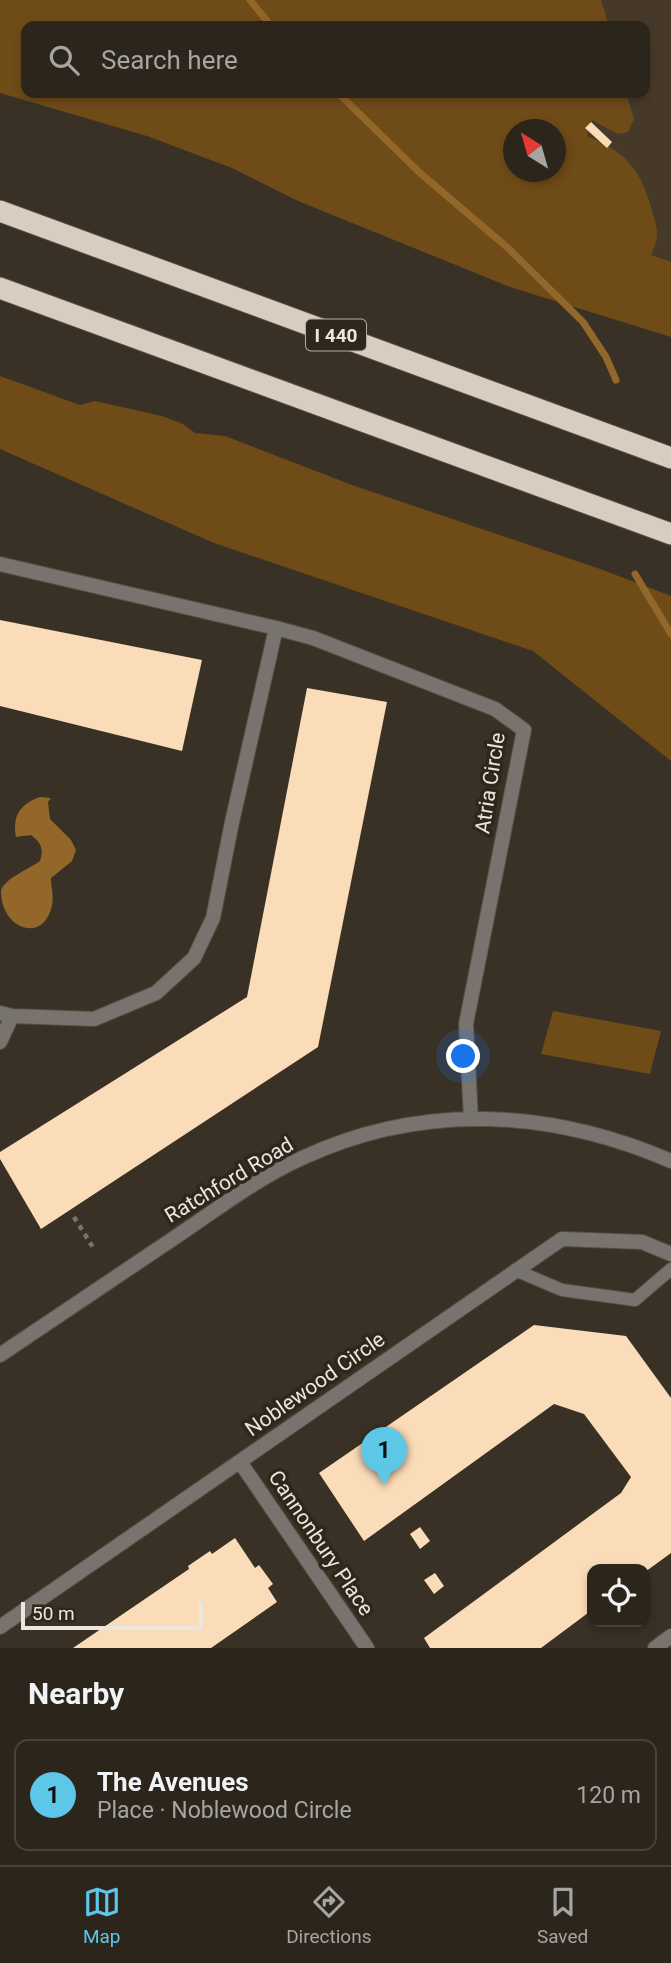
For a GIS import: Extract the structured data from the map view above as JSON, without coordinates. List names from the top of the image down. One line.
{"streets":{"highway":["I 440"],"street":["Atria Circle","Ratchford Road","Noblewood Circle","Cannonbury Place"]},"crossings":[["Atria Circle","Ratchford Road"],["Noblewood Circle","Cannonbury Place"]],"scale_bar":"50 m","north":"top left","page":{"search":"Search here","pins":"1","scale":"50 m","heading":"Nearby","list":[{"mark":"1","name":"The Avenues","note":"Place · Noblewood Circle","value":"120 m"}],"nav":["Map","Directions","Saved"]}}
